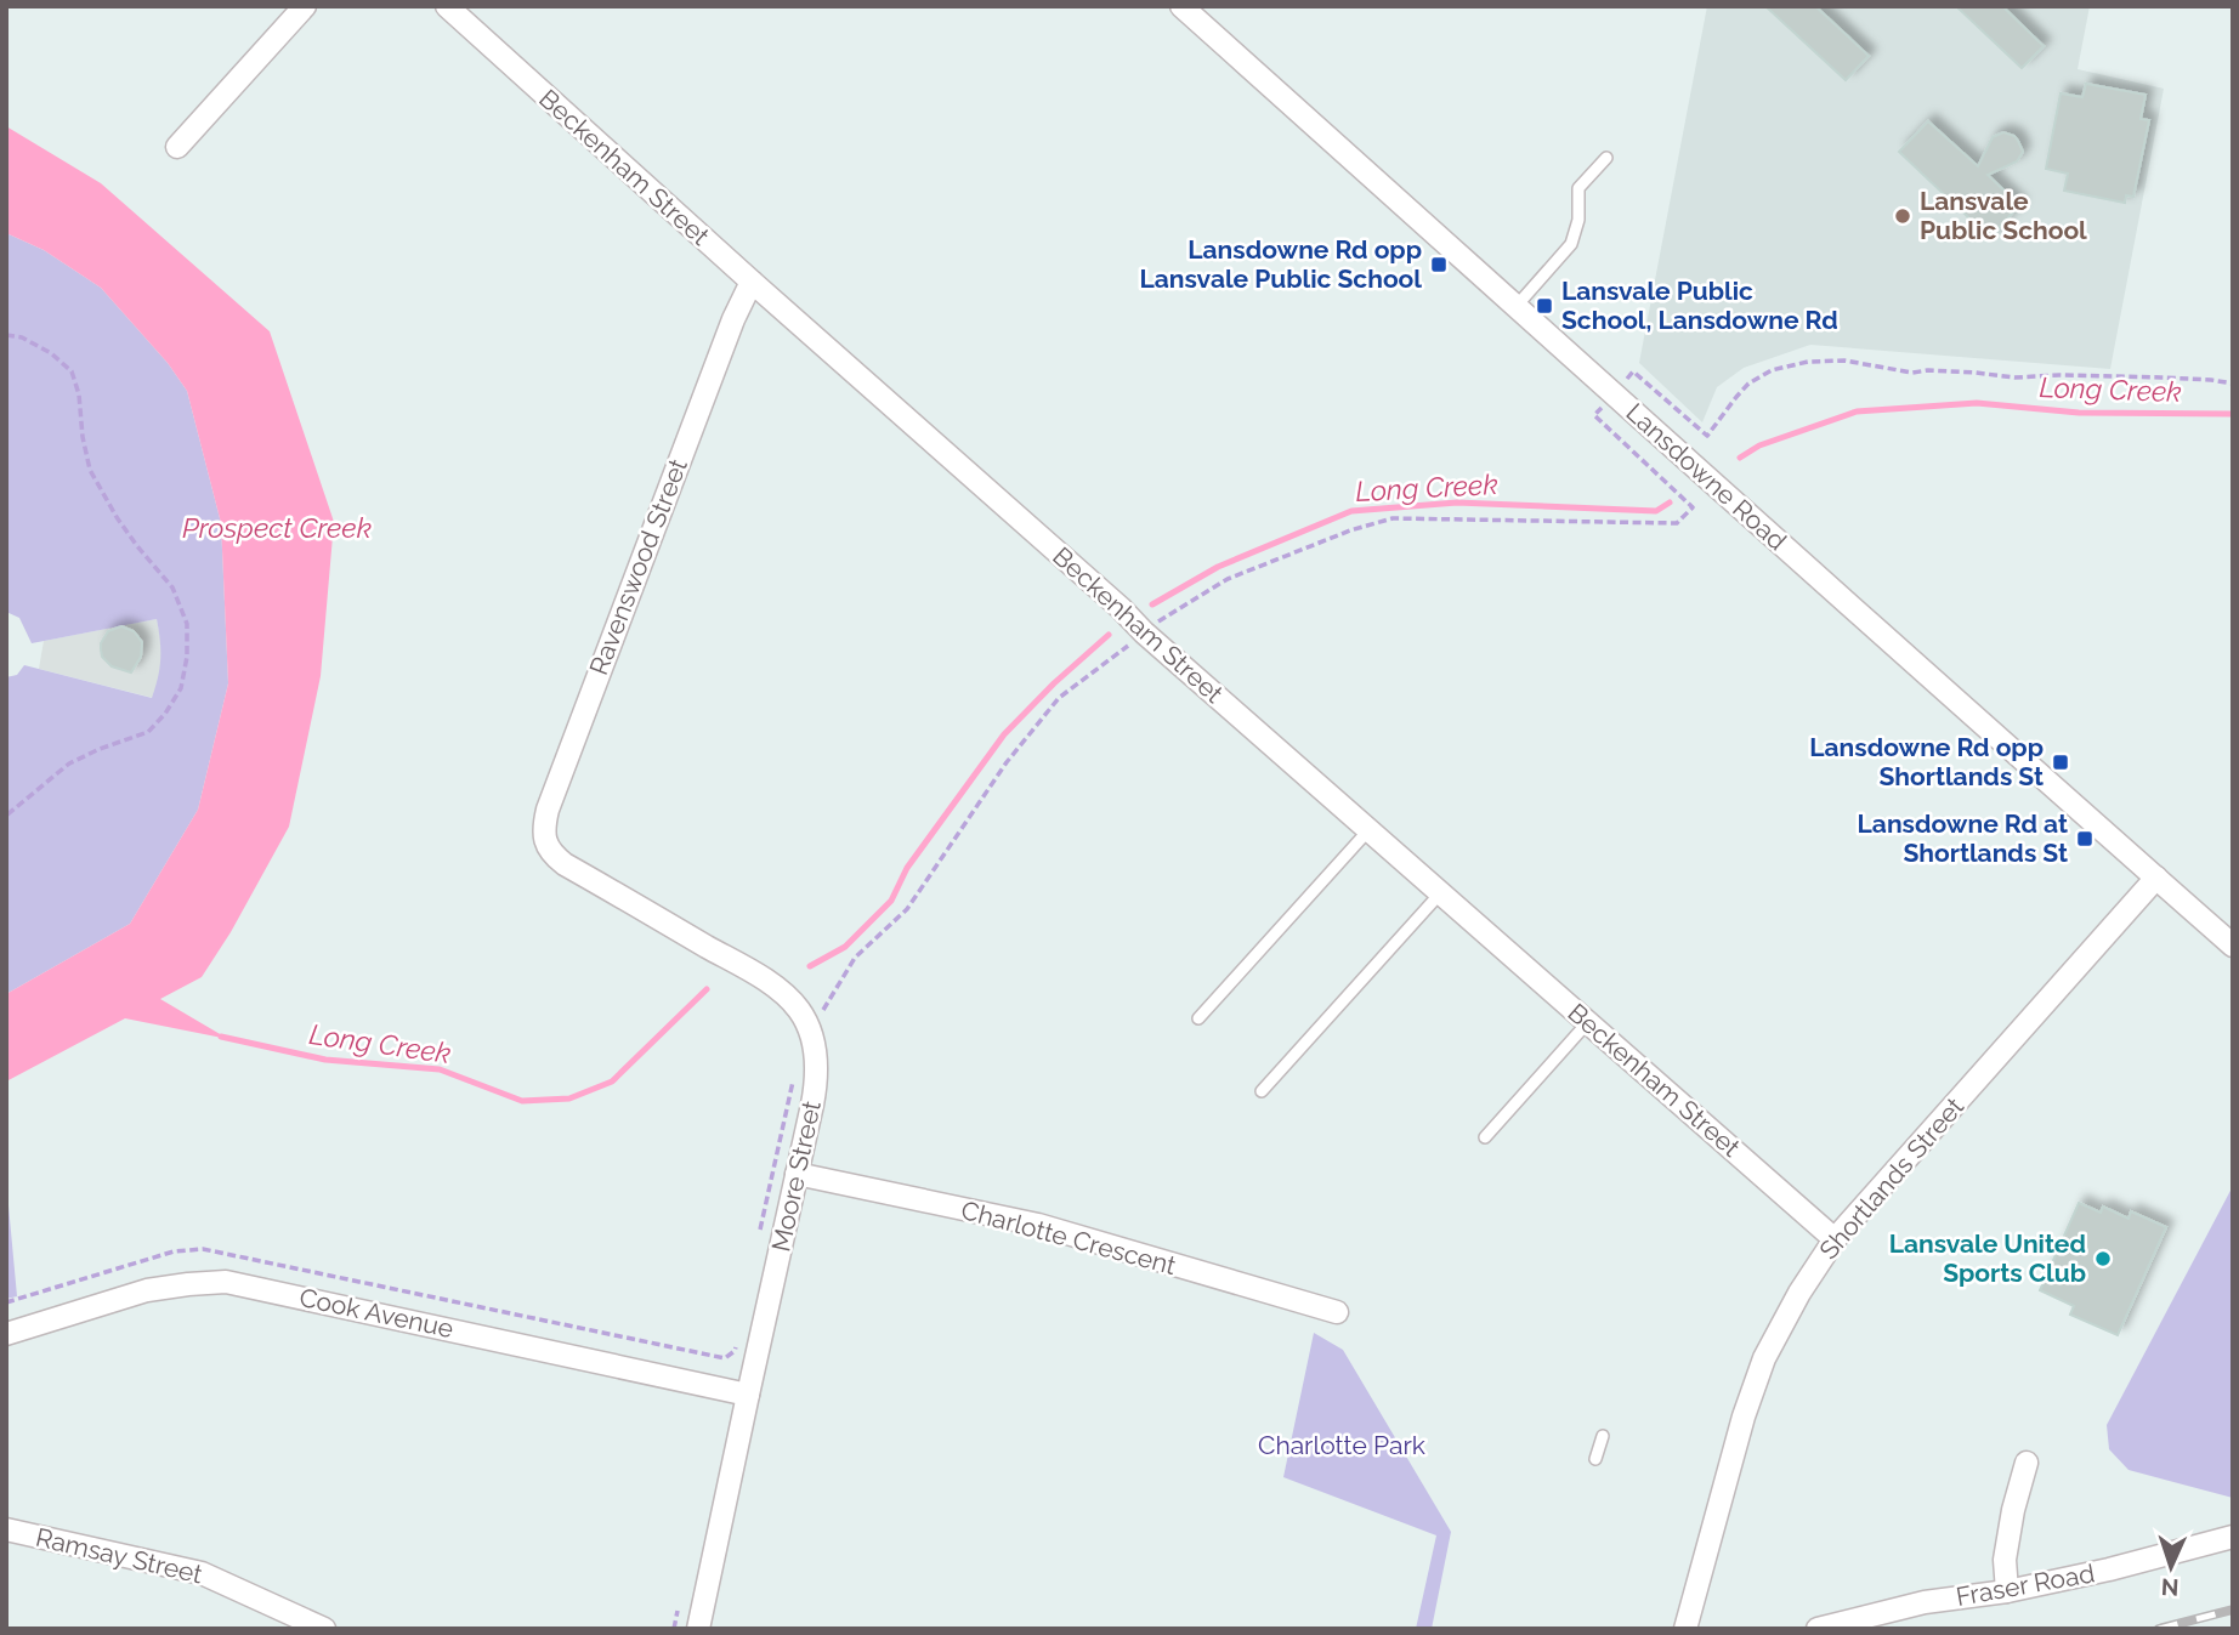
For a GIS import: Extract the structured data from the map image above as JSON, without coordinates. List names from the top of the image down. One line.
{"streets":{"street":["Beckenham Street","Lansdowne Road","Ravenswood Street","Moore Street","Shortlands Street","Charlotte Crescent","Cook Avenue","Ramsay Street","Fraser Road"]},"crossings":[["Beckenham Street","Ravenswood Street"],["Beckenham Street","Shortlands Street"],["Lansdowne Road","Shortlands Street"],["Ravenswood Street","Moore Street"],["Moore Street","Charlotte Crescent"],["Moore Street","Cook Avenue"]],"water":["Long Creek","Prospect Creek"],"parks":["Charlotte Park"],"places":{"other":["Lansvale Public School","Lansvale United Sports Club"],"transit":["Lansdowne Rd opp Lansvale Public School","Lansvale Public School, Lansdowne Rd","Lansdowne Rd opp Shortlands St","Lansdowne Rd at Shortlands St"]},"north":"bottom"}
